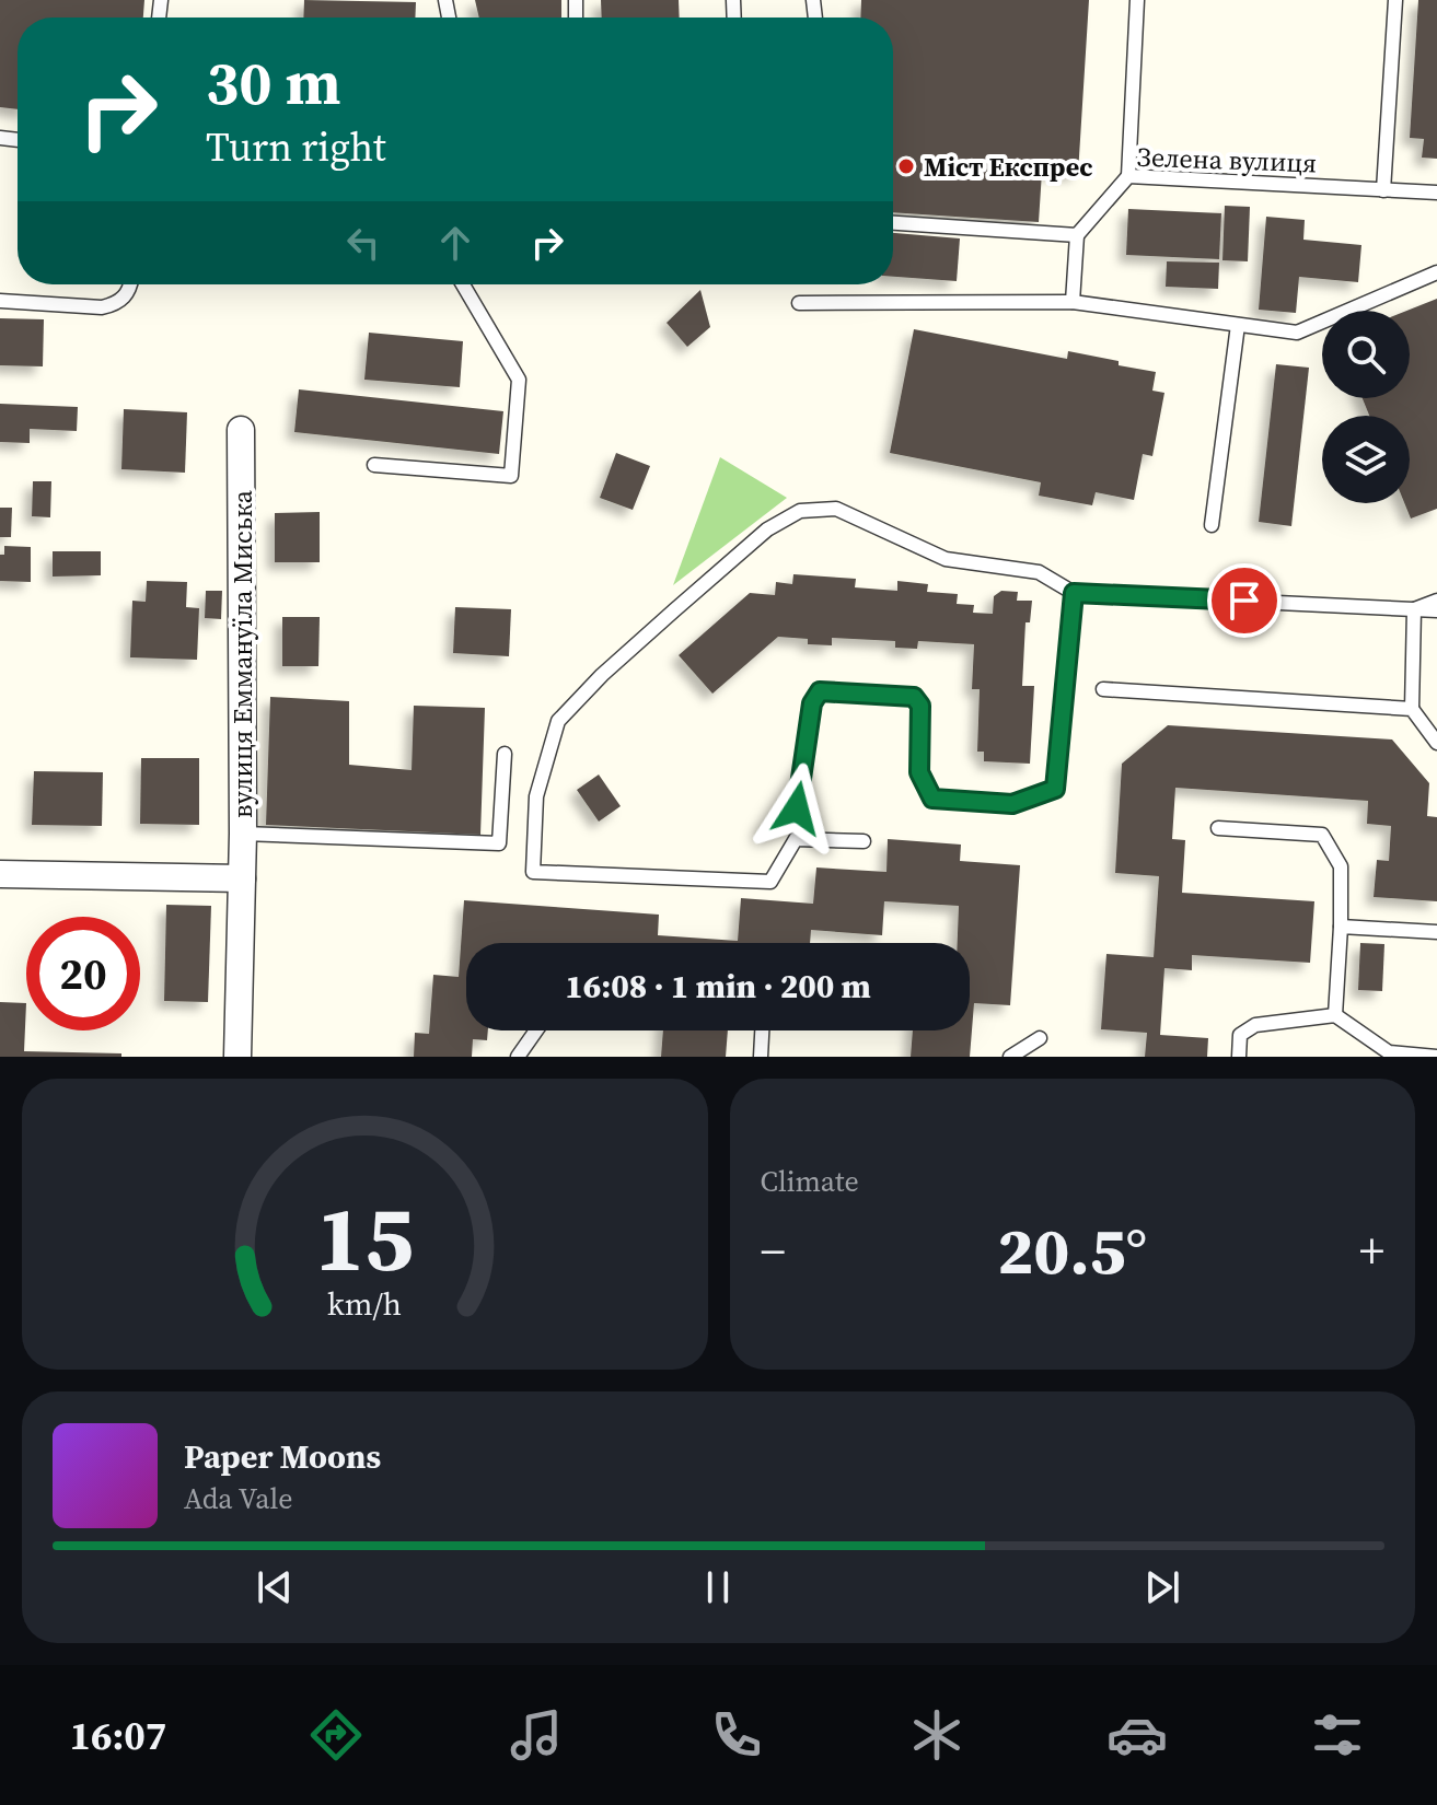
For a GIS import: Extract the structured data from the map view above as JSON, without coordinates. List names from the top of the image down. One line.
{"streets":{"street":["вулиця Еммануїла Миська"],"lane":["Зелена вулиця"]},"places":["Міст Експрес"],"page":{"turn":["30 m","Turn right"],"limit":"20","trip":"16:08 · 1 min · 200 m","tile":"Climate","heat":["−","20.5°","+"],"song":["Paper Moons","Ada Vale"],"tabs":"16:07","gauge":["15","km/h"]}}
